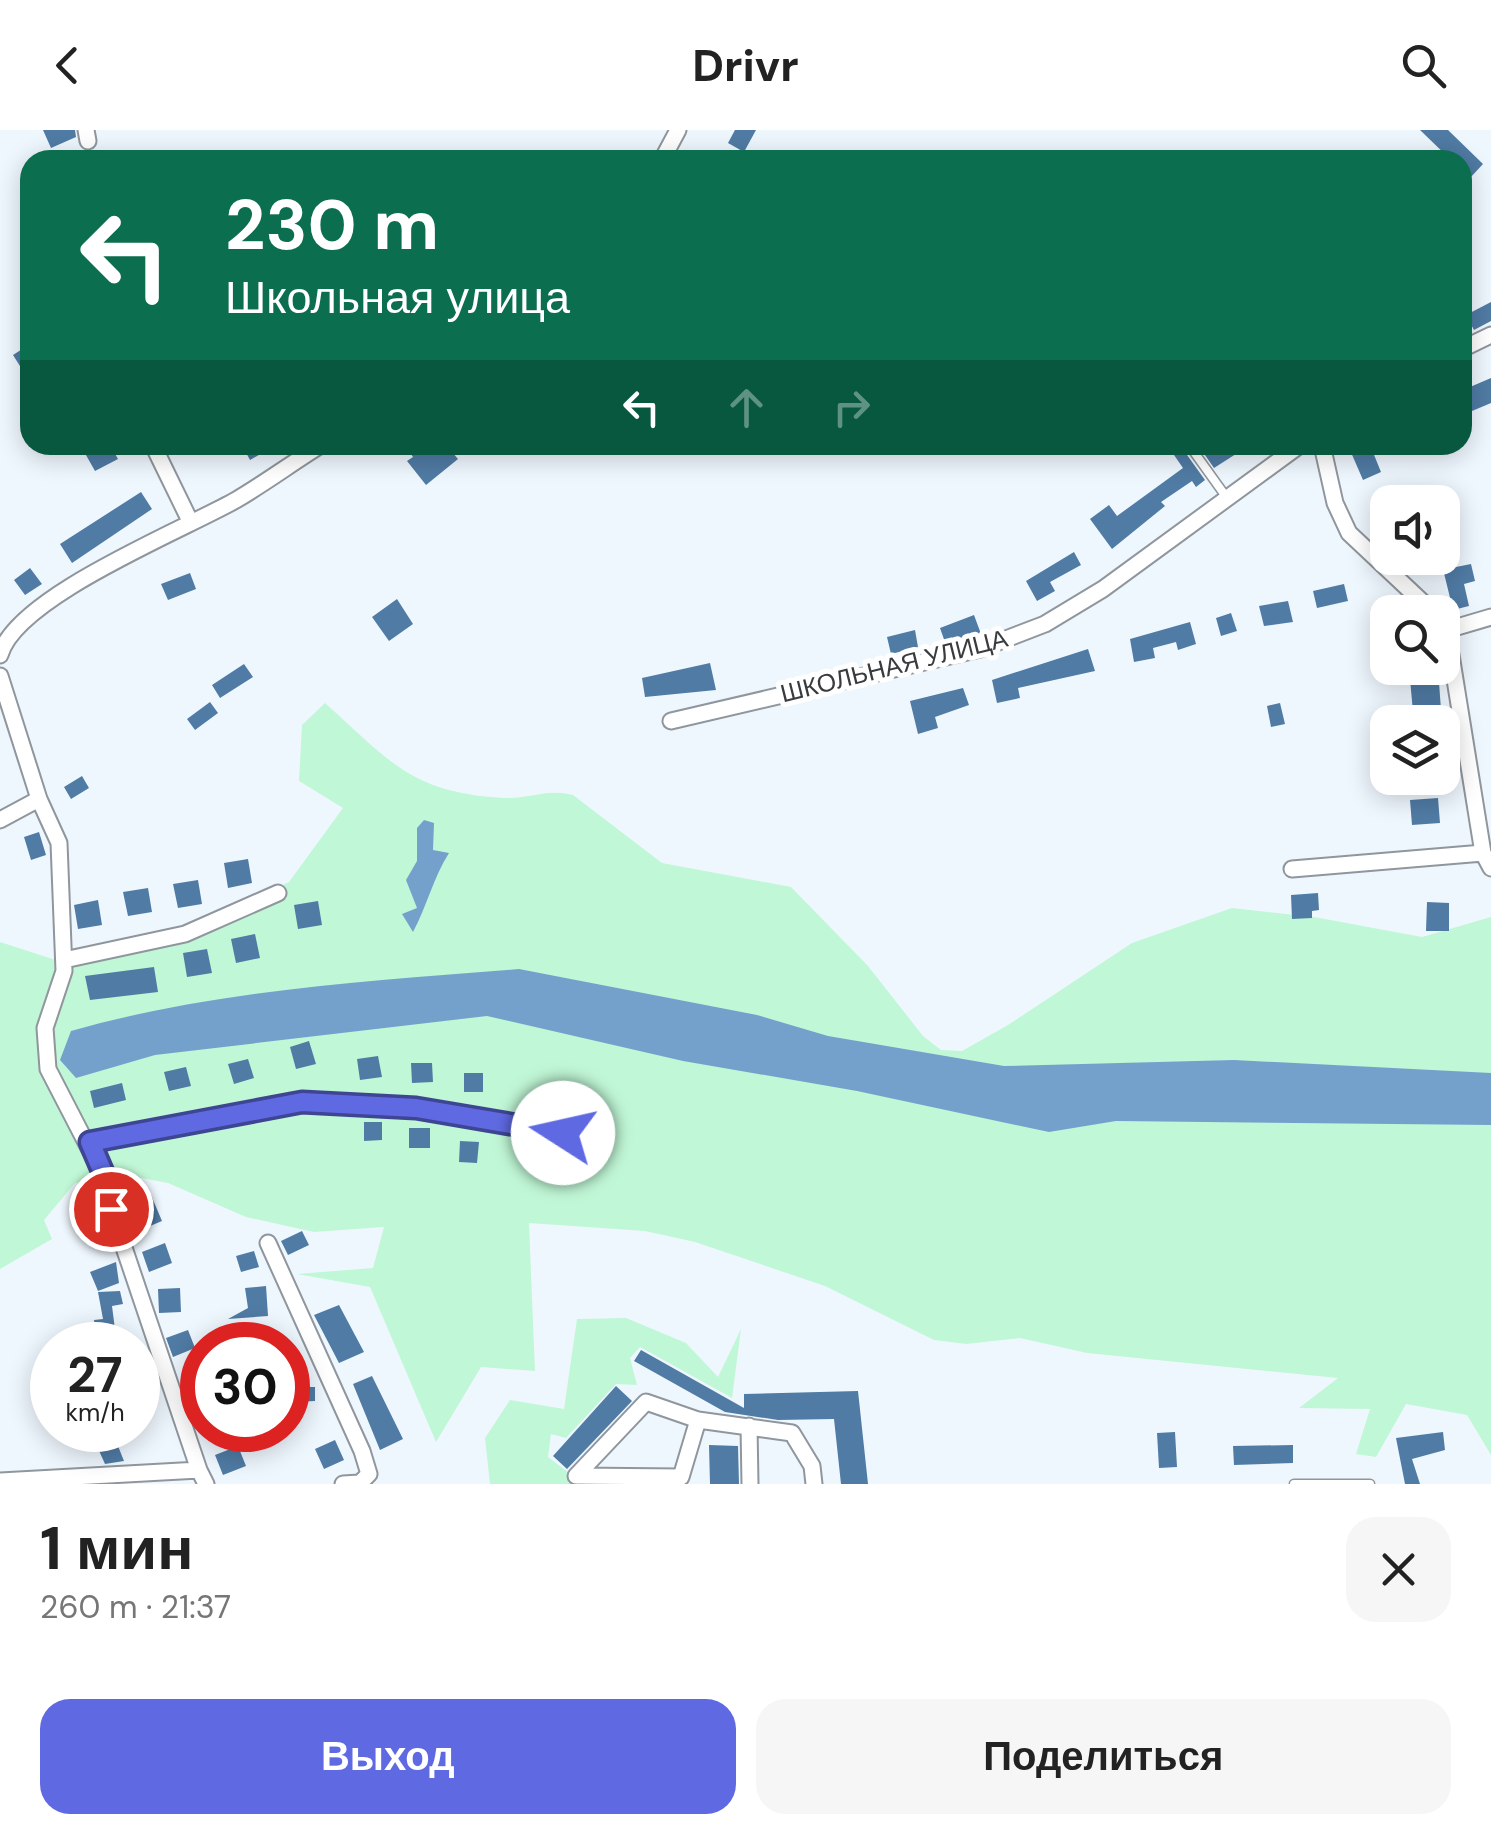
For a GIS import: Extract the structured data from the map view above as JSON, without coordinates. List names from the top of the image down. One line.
{"streets":{"street":["ШКОЛЬНАЯ УЛИЦА"]},"page":{"header":"Drivr","turn":["230 m","Школьная улица"],"speed":"27 km/h","limit":"30","heading":["1 мин","260 m · 21:37"],"buttons":["Выход","Поделиться"]}}
